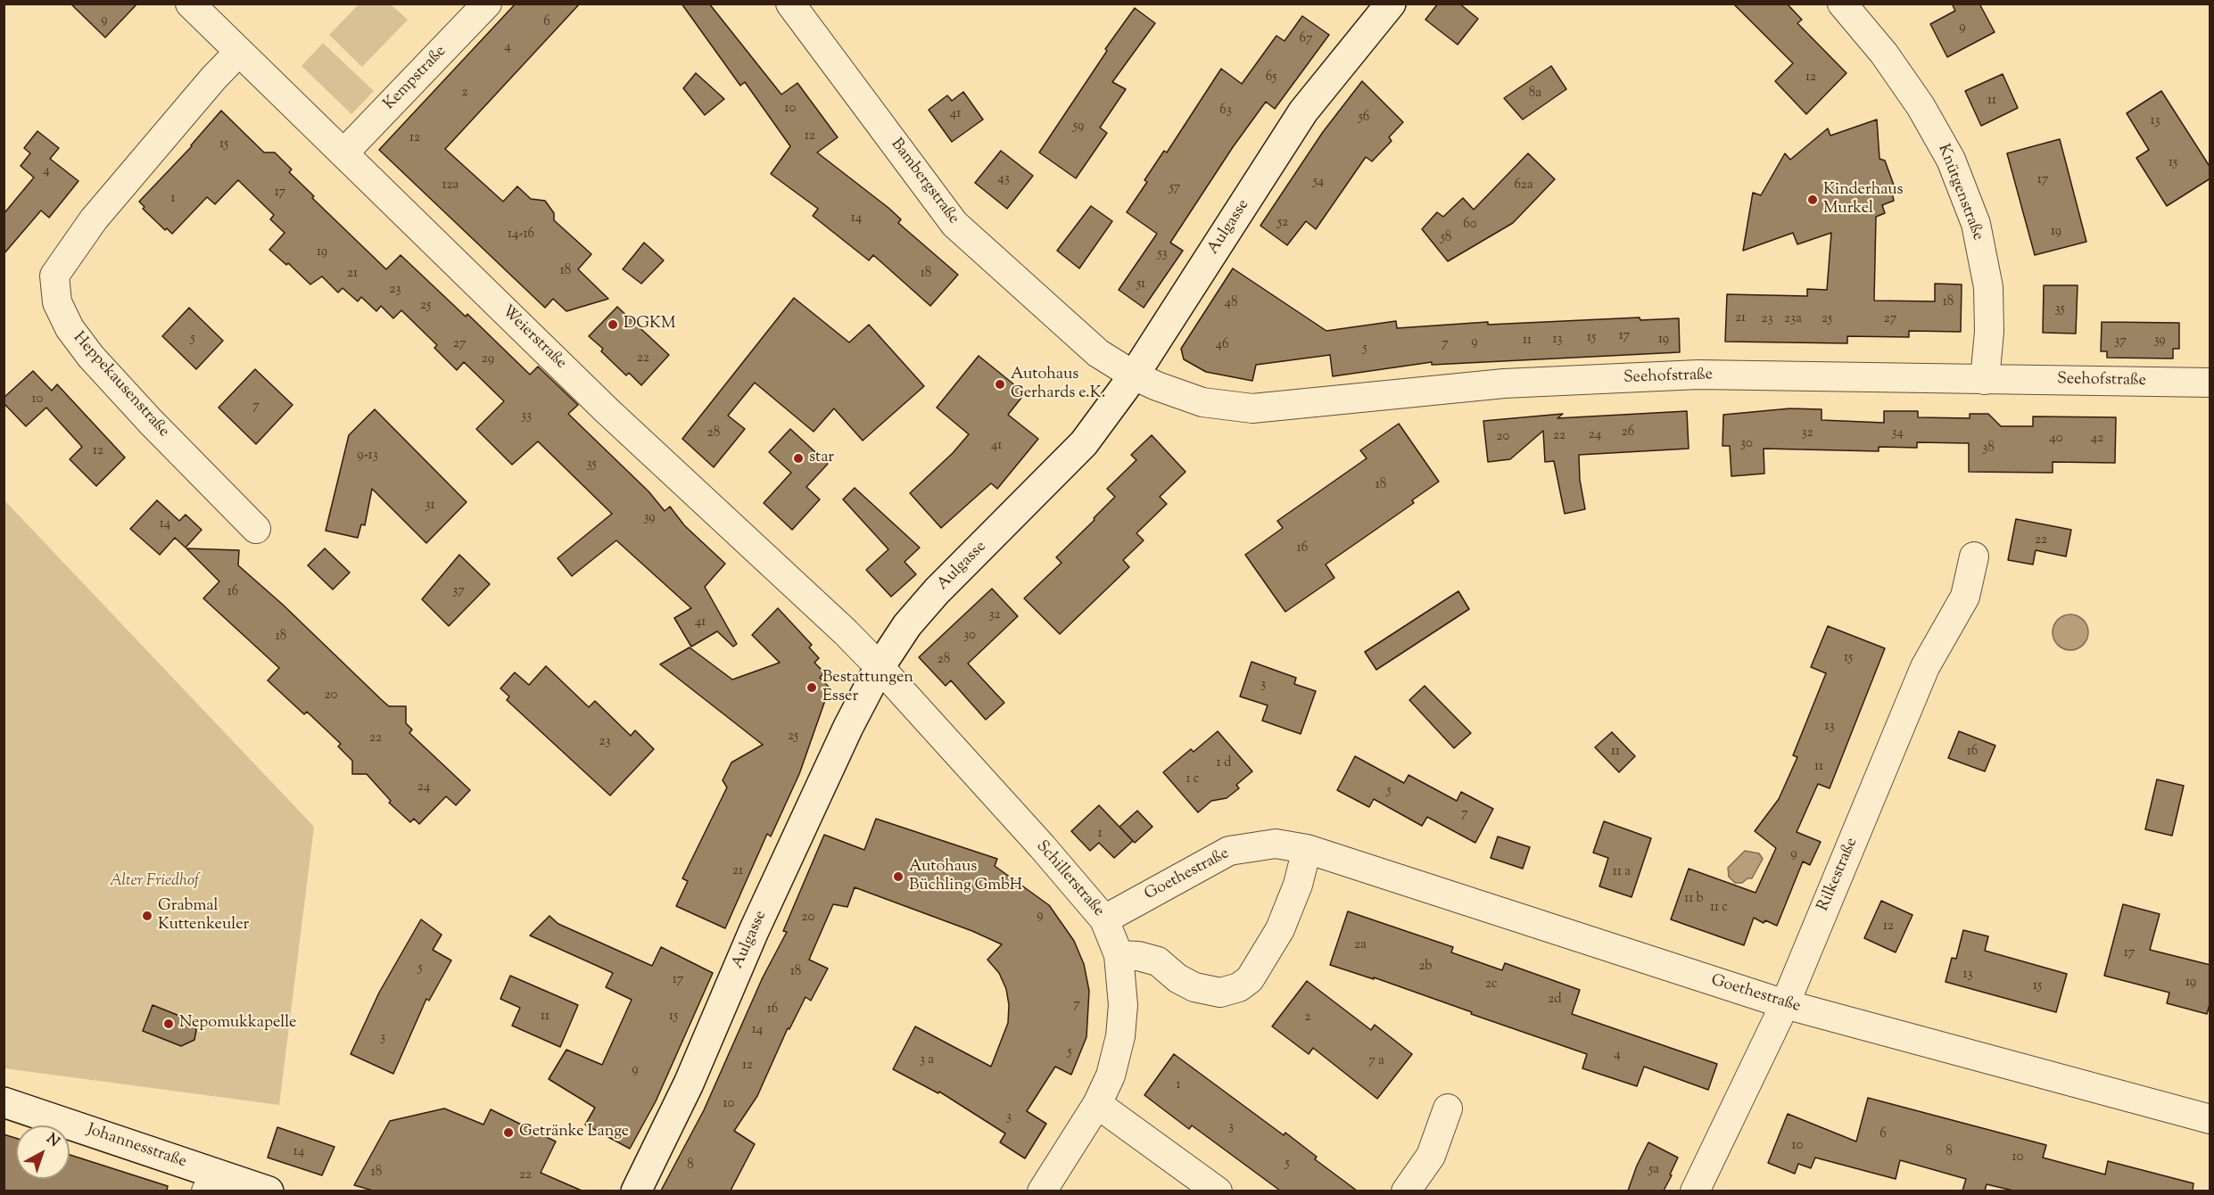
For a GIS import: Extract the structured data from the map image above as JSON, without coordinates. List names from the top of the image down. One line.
{"streets":{"main road":["Aulgasse","Johannesstraße"],"street":["Kempstraße","Bambergstraße","Knütgenstraße","Weierstraße","Seehofstraße","Heppekausenstraße","Goethestraße","Rilkestraße","Schillerstraße"]},"crossings":[["Kempstraße","Weierstraße"],["Bambergstraße","Aulgasse"],["Bambergstraße","Seehofstraße"],["Knütgenstraße","Seehofstraße"],["Aulgasse","Weierstraße"],["Aulgasse","Seehofstraße"],["Aulgasse","Schillerstraße"],["Weierstraße","Heppekausenstraße"],["Weierstraße","Schillerstraße"],["Goethestraße","Rilkestraße"],["Goethestraße","Schillerstraße"]],"parks":["Alter Friedhof"],"places":["Kinderhaus Murkel","DGKM","Autohaus Gerhards e.K.","star","Bestattungen Esser","Autohaus Büchling GmbH","Grabmal Kuttenkeuler","Nepomukkapelle","Getränke Lange"],"house_numbers":["9","6","9","67","4","65","12","2","8a","11","10","63","41","56","13","59","12","12","15","15","4","43","17","54","12a","62a","57","17","1","14","52","60","19","14-16","58","19","53","18","21","18","51","23","18","48","25","35","21","23","23a","25","27","17","15","5","13","19","11","39","37","9","27","7","46","5","22","29","10","7","33","26","28","32","34","24","22","20","40","42","30","41","38","12","9-13","35","18","31","39","14","22","16","37","16","32","41","30","18","15","28","3","20","13","25","22","23","11","16","1 d","11","1 c","24","5","7","1","9","21","11 a","11 b","11 c","9","20","12","2a","17","2b","5","18","13","17","19","2c","15","2d","7","16","11","15","2","14","3","5","4","3 a","7 a","12","9","1","10","3","3","6","10","14","8","10","5","8","5a","18","22"],"north":"top right"}
